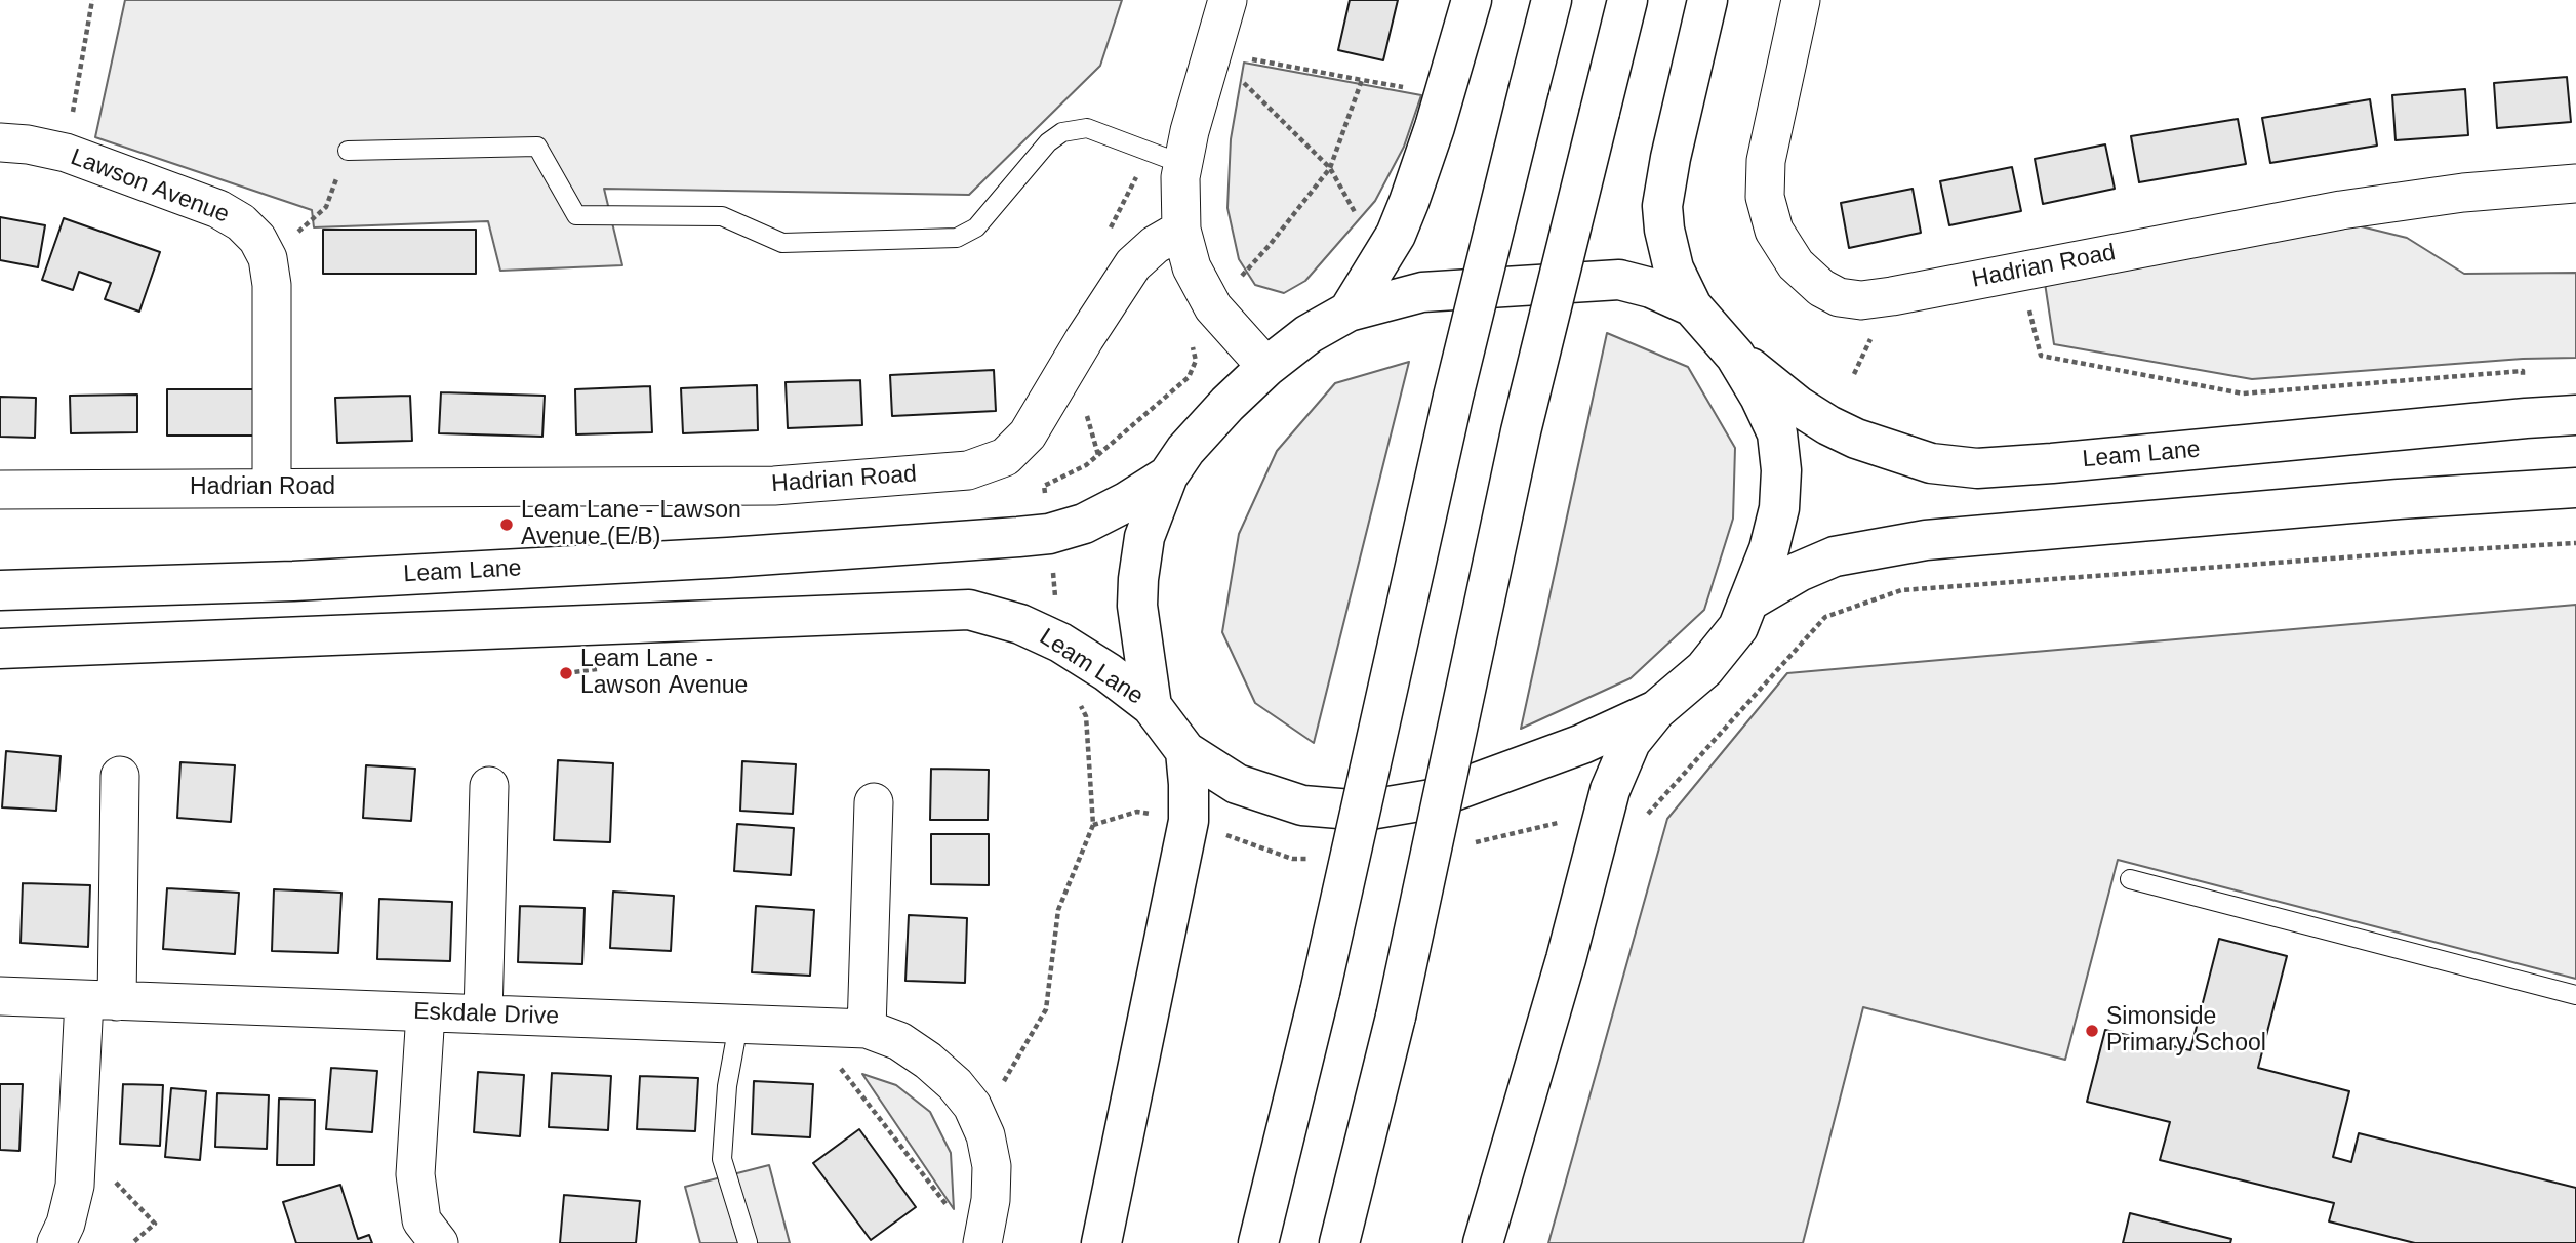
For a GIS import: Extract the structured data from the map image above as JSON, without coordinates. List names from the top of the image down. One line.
{"streets":{"highway":["Leam Lane"],"street":["Lawson Avenue","Hadrian Road","Eskdale Drive"]},"crossings":[["Lawson Avenue","Hadrian Road"]],"places":["Leam Lane - Lawson Avenue (E/B)","Leam Lane - Lawson Avenue","Simonside Primary School"]}
